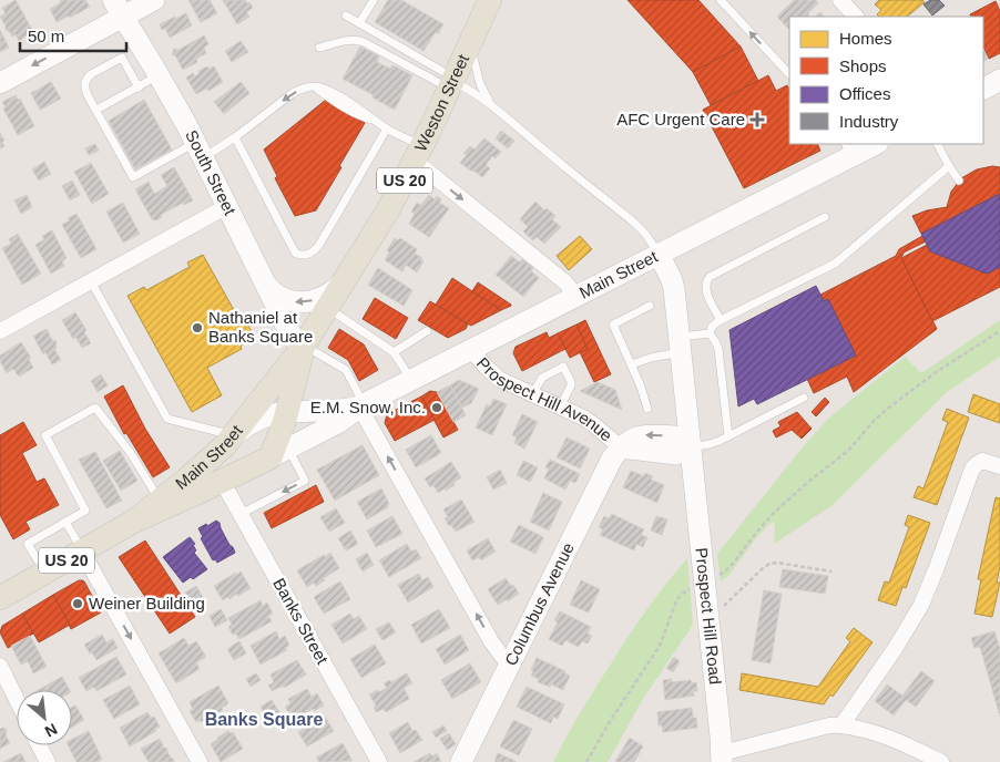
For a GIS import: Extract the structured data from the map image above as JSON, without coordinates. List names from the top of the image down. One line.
{"streets":{"main road":["Weston Street","South Street","US 20","Main Street","Prospect Hill Avenue","Columbus Avenue","Prospect Hill Road"],"street":["Banks Street"]},"crossings":[["Weston Street","South Street"],["Weston Street","Main Street"],["Main Street","Prospect Hill Avenue"],["Main Street","Prospect Hill Road"],["Main Street","Banks Street"],["Prospect Hill Avenue","Columbus Avenue"],["Prospect Hill Avenue","Prospect Hill Road"]],"districts":["Banks Square"],"places":{"health":["AFC Urgent Care"],"other":["Nathaniel at Banks Square","E.M. Snow, Inc.","Weiner Building"]},"legend":["Homes","Shops","Offices","Industry"],"scale_bar":"50 m","north":"bottom right"}
